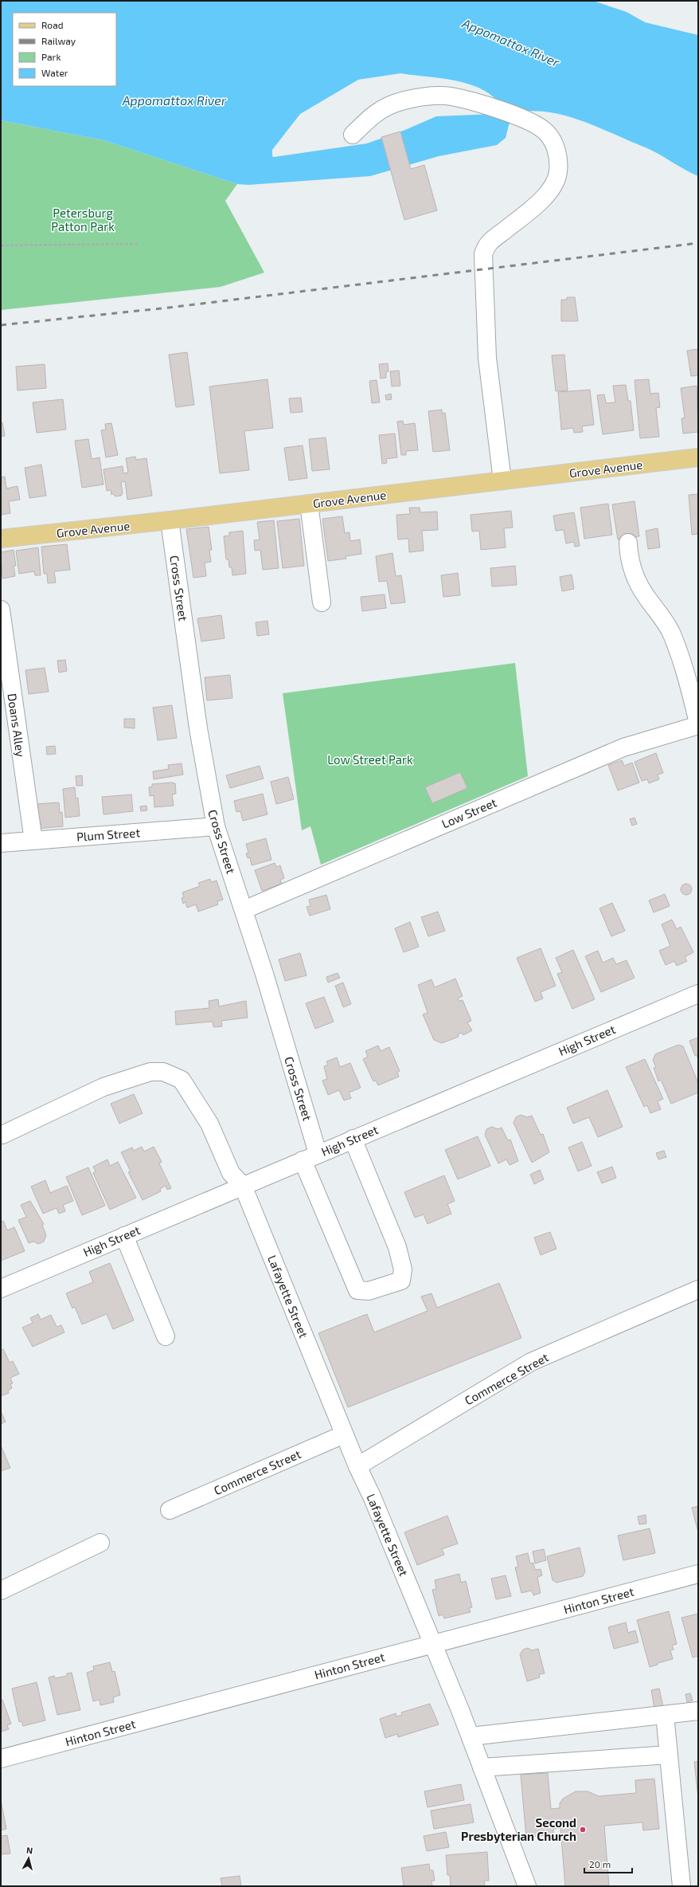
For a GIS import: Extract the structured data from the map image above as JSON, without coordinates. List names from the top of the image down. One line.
{"streets":{"main road":["Grove Avenue"],"street":["Cross Street","Doans Alley","Low Street","Plum Street","High Street","Lafayette Street","Commerce Street","Hinton Street"]},"crossings":[["Grove Avenue","Cross Street"],["Cross Street","Low Street"],["Cross Street","Plum Street"],["Cross Street","High Street"],["Doans Alley","Plum Street"],["High Street","Lafayette Street"],["Lafayette Street","Commerce Street"],["Lafayette Street","Hinton Street"]],"water":["Appomattox River"],"parks":["Petersburg Patton Park","Low Street Park"],"places":["Second Presbyterian Church"],"legend":["Road","Railway","Park","Water"],"scale_bar":"20 m","north":"top"}
